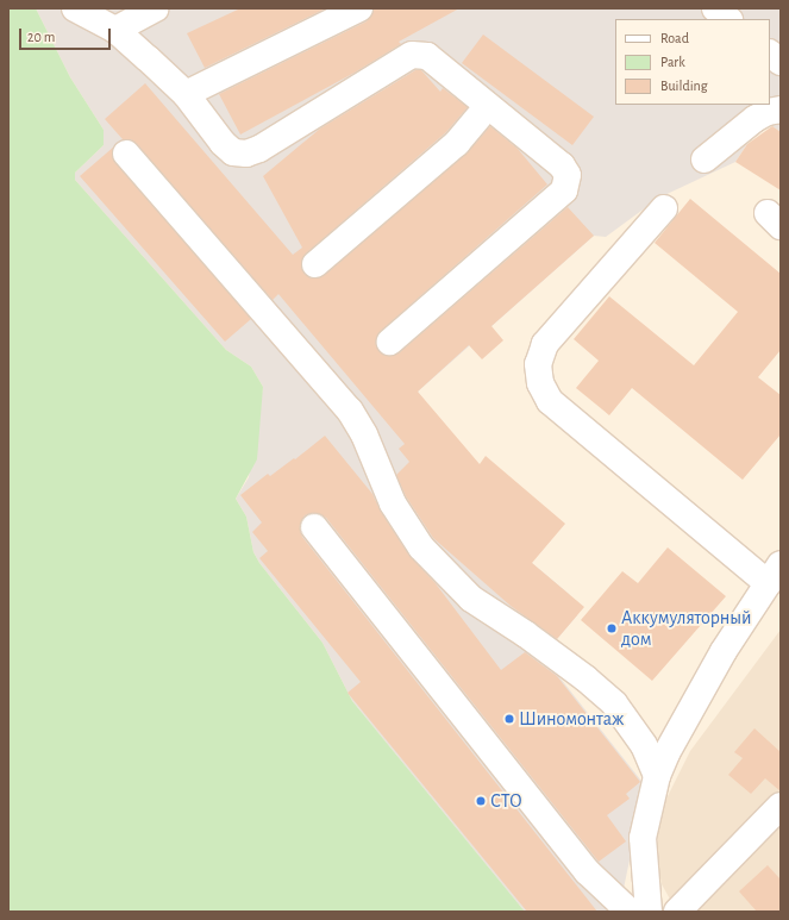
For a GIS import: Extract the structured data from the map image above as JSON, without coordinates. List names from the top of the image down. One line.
{"places":["Аккумуляторный дом","Шиномонтаж","СТО"],"legend":["Road","Park","Building"],"scale_bar":"20 m"}
